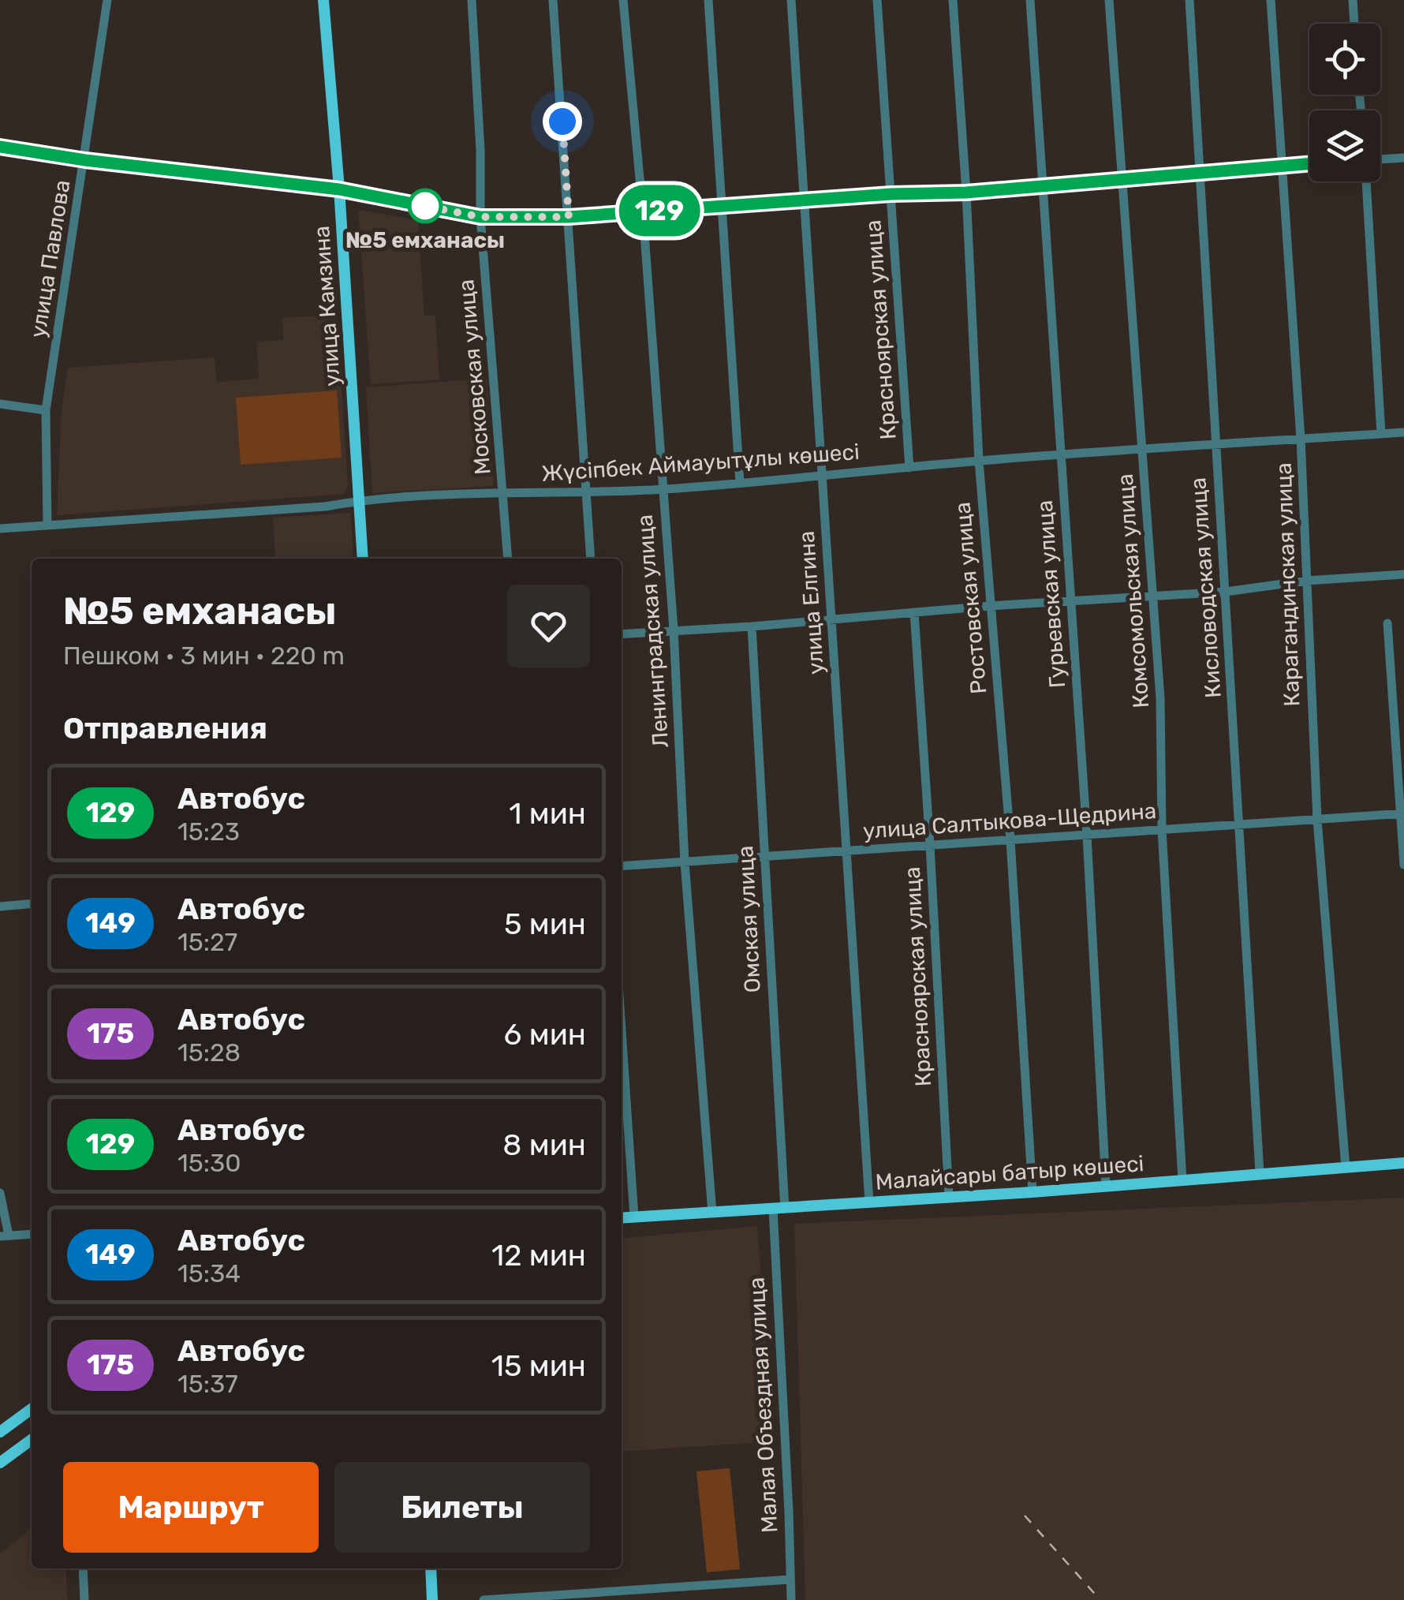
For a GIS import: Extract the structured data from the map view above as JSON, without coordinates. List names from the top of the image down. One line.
{"streets":{"main road":["улица Камзина","Малайсары батыр көшесі"],"street":["улица Павлова","Красноярская улица","Московская улица","Жүсіпбек Аймауытұлы көшесі","Карагандинская улица","Кисловодская улица","Комсомольская улица","Гурьевская улица","Ростовская улица","улица Елгина","Ленинградская улица","улица Салтыкова-Щедрина","Омская улица","Малая Объездная улица"]},"crossings":[["улица Павлова","Жүсіпбек Аймауытұлы көшесі"],["улица Камзина","Жүсіпбек Аймауытұлы көшесі"],["Красноярская улица","Жүсіпбек Аймауытұлы көшесі"],["Красноярская улица","улица Салтыкова-Щедрина"],["Красноярская улица","Малайсары батыр көшесі"],["Московская улица","Жүсіпбек Аймауытұлы көшесі"],["Жүсіпбек Аймауытұлы көшесі","Карагандинская улица"],["Жүсіпбек Аймауытұлы көшесі","Кисловодская улица"],["Жүсіпбек Аймауытұлы көшесі","Комсомольская улица"],["Жүсіпбек Аймауытұлы көшесі","Гурьевская улица"],["Жүсіпбек Аймауытұлы көшесі","Ростовская улица"],["Жүсіпбек Аймауытұлы көшесі","улица Елгина"],["Жүсіпбек Аймауытұлы көшесі","Ленинградская улица"],["Карагандинская улица","улица Салтыкова-Щедрина"],["Карагандинская улица","Малайсары батыр көшесі"],["Кисловодская улица","улица Салтыкова-Щедрина"],["Кисловодская улица","Малайсары батыр көшесі"],["Комсомольская улица","улица Салтыкова-Щедрина"],["Комсомольская улица","Малайсары батыр көшесі"],["Гурьевская улица","улица Салтыкова-Щедрина"],["Гурьевская улица","Малайсары батыр көшесі"],["Ростовская улица","улица Салтыкова-Щедрина"],["Ростовская улица","Малайсары батыр көшесі"],["улица Елгина","улица Салтыкова-Щедрина"],["улица Елгина","Малайсары батыр көшесі"],["Ленинградская улица","улица Салтыкова-Щедрина"],["Ленинградская улица","Малайсары батыр көшесі"],["улица Салтыкова-Щедрина","Омская улица"],["Омская улица","Малайсары батыр көшесі"],["Омская улица","Малая Объездная улица"],["Малайсары батыр көшесі","Малая Объездная улица"]],"places":["№5 емханасы"],"lines":["bus line 129"],"page":{"on_map":"129","heading":[["№5 емханасы","Пешком · 3 мин · 220 m"],"Отправления"],"list":[{"mark":"129","name":"Автобус","note":"15:23","value":"1 мин"},{"mark":"149","name":"Автобус","note":"15:27","value":"5 мин"},{"mark":"175","name":"Автобус","note":"15:28","value":"6 мин"},{"mark":"129","name":"Автобус","note":"15:30","value":"8 мин"},{"mark":"149","name":"Автобус","note":"15:34","value":"12 мин"},{"mark":"175","name":"Автобус","note":"15:37","value":"15 мин"}],"buttons":["Маршрут","Билеты"]}}
